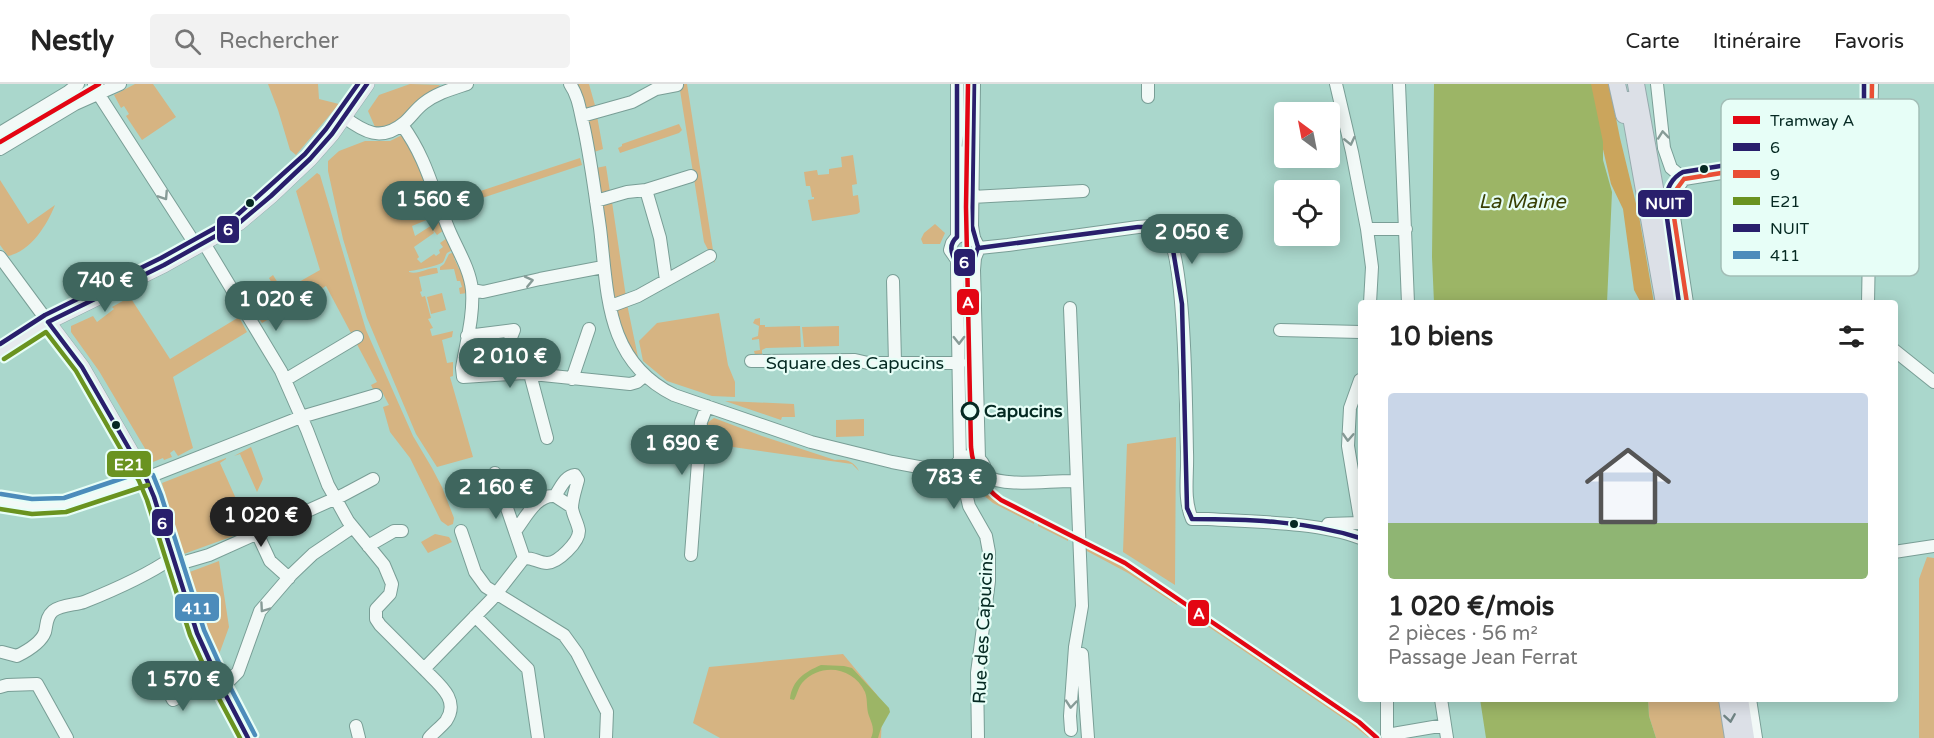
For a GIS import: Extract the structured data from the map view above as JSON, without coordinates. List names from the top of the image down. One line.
{"streets":{"street":["Square des Capucins","Rue des Capucins"]},"water":["La Maine"],"places":["Capucins"],"lines":["tram line A","transit line 6","transit line 9","transit line NUIT","transit line E21","transit line 411"],"legend":["Tramway A","6","9","E21","NUIT","411"],"north":"top left","page":{"header":"Nestly","search":"Rechercher","nav":["Carte","Itinéraire","Favoris"],"price":["1 560 €","2 050 €","740 €","1 020 €","2 010 €","1 690 €","783 €","2 160 €","1 020 €","1 570 €"],"heading":"10 biens","list":[{"name":"1 020 €/mois","note":"2 pièces · 56 m² · Passage Jean Ferrat"}]}}
